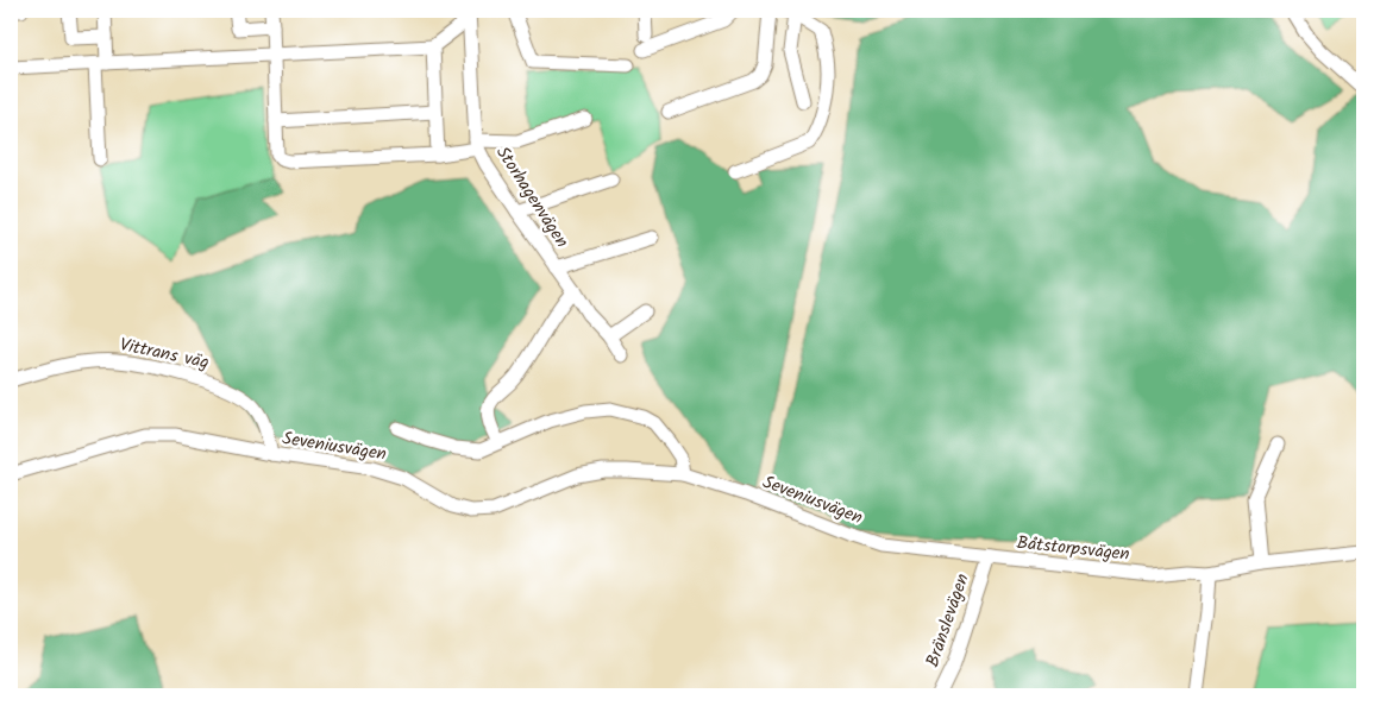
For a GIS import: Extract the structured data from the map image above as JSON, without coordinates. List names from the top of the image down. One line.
{"streets":{"street":["Storhagenvägen","Vittrans väg","Seveniusvägen","Båtstorpsvägen","Bränslevägen"]},"crossings":[["Vittrans väg","Seveniusvägen"],["Seveniusvägen","Båtstorpsvägen"],["Båtstorpsvägen","Bränslevägen"]]}
